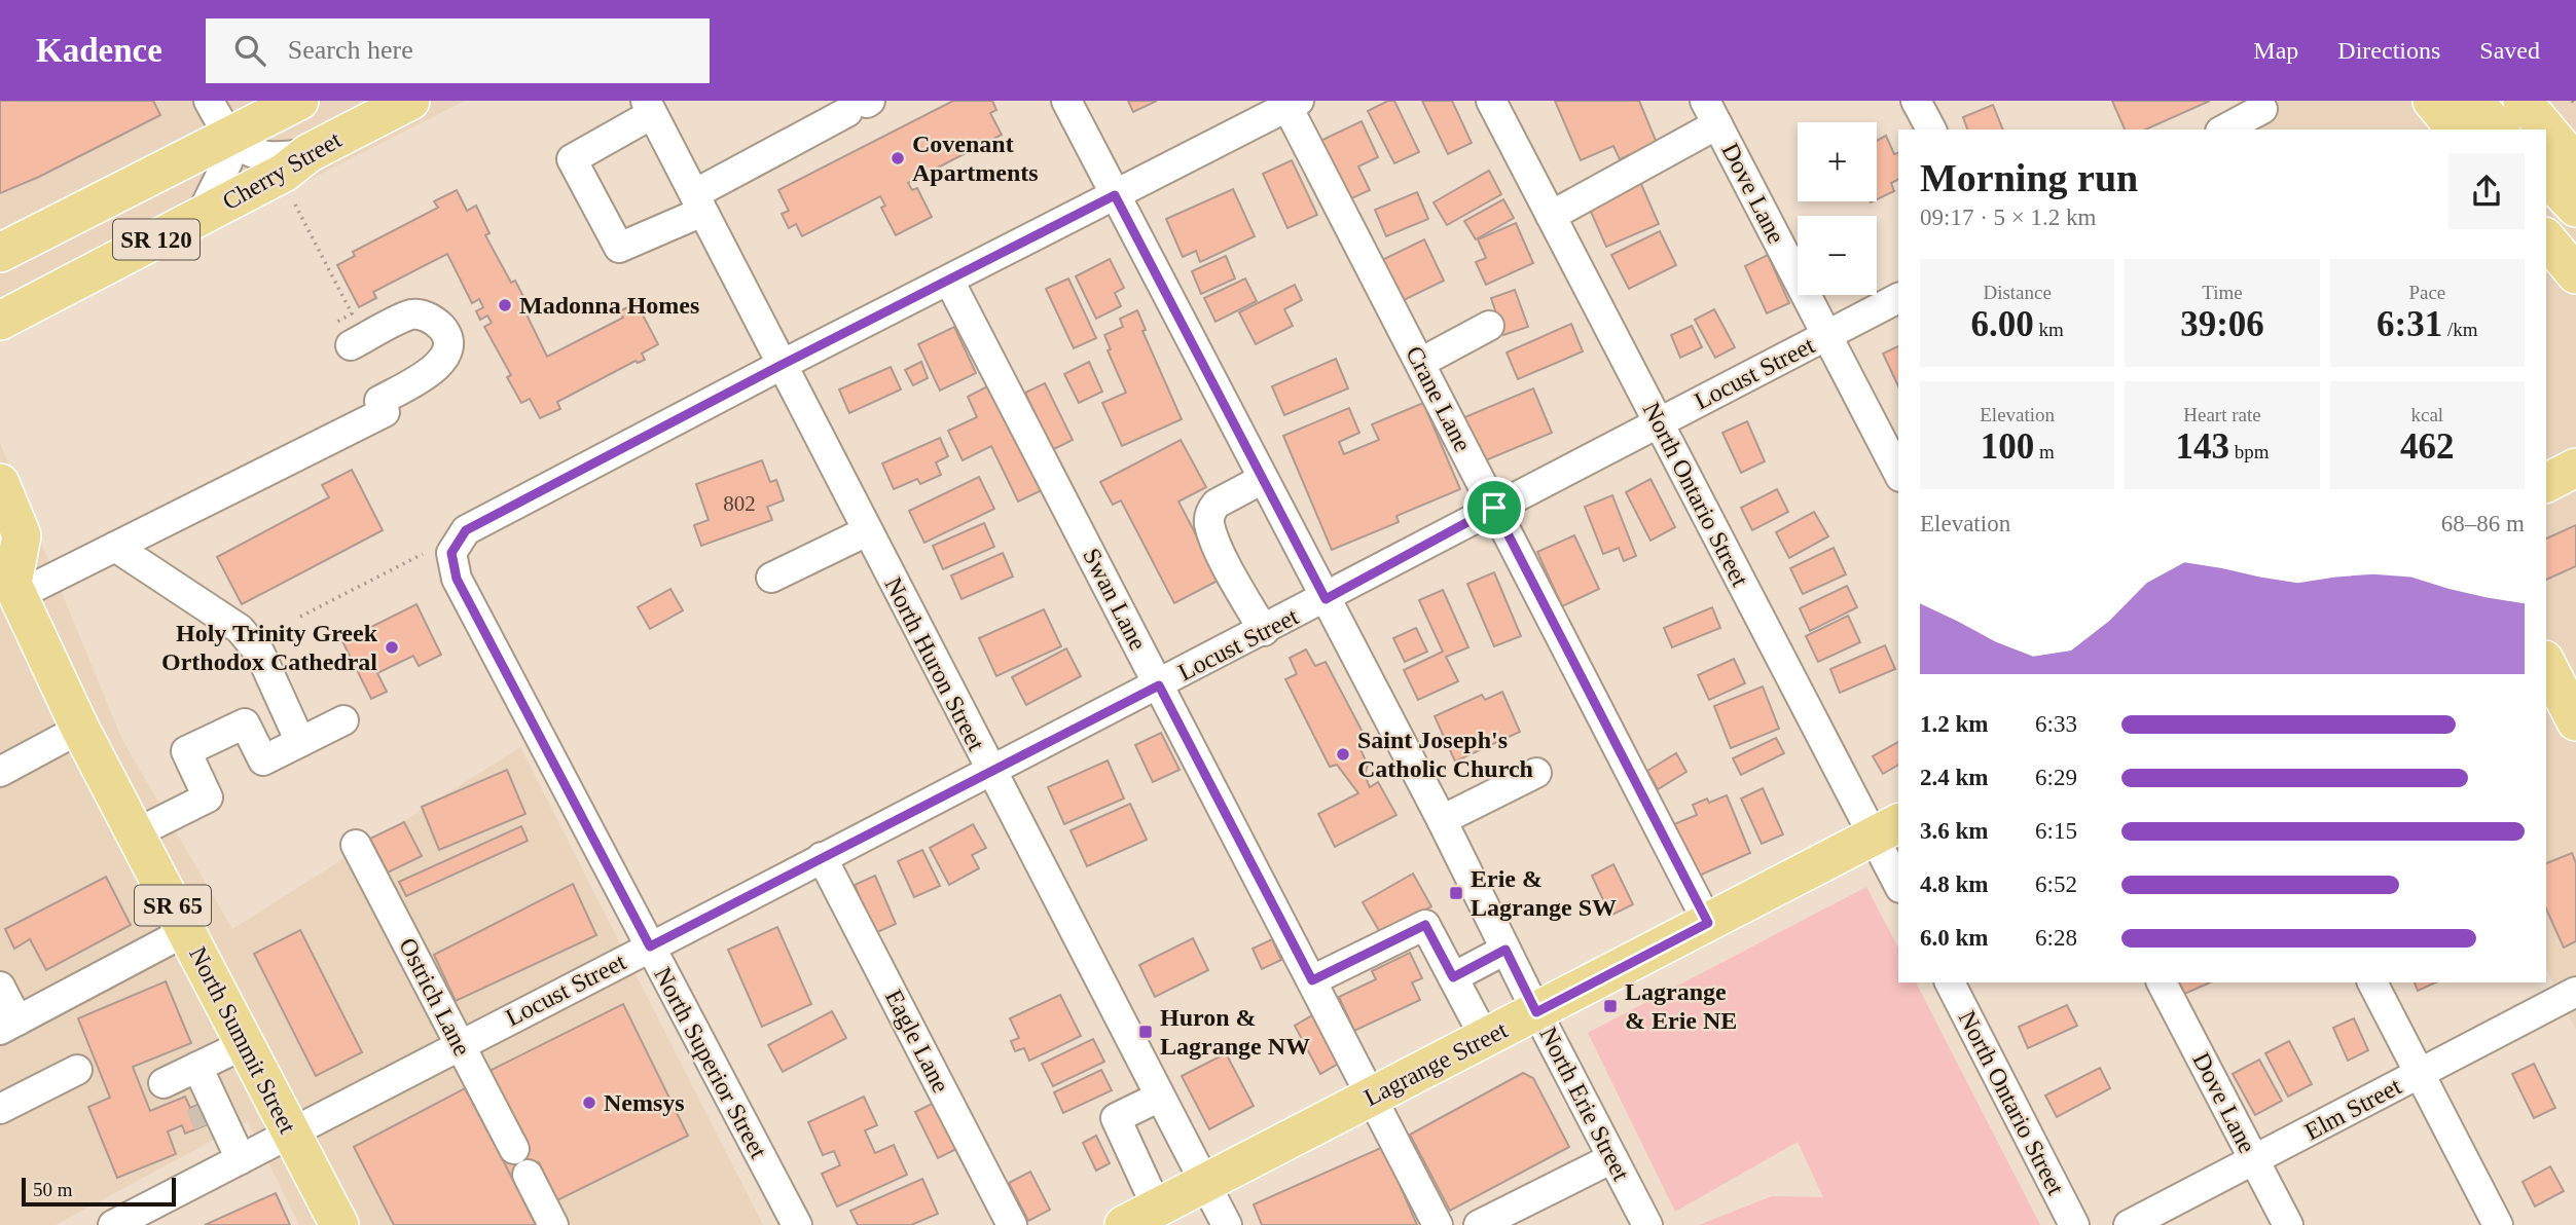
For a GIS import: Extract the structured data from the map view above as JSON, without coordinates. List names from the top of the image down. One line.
{"streets":{"main road":["Cherry Street","SR 120","SR 65","North Summit Street","Lagrange Street"],"street":["Dove Lane","Locust Street","Crane Lane","North Ontario Street","Swan Lane","North Huron Street","Ostrich Lane","Eagle Lane","North Superior Street","North Erie Street","Elm Street"]},"crossings":[["Dove Lane","Locust Street"],["Dove Lane","Elm Street"],["Locust Street","Crane Lane"],["Locust Street","North Ontario Street"],["Locust Street","Swan Lane"],["Locust Street","North Huron Street"],["Locust Street","Ostrich Lane"],["Locust Street","North Summit Street"],["Locust Street","Eagle Lane"],["Locust Street","North Superior Street"],["Locust Street","North Erie Street"],["Crane Lane","Lagrange Street"],["North Ontario Street","Lagrange Street"],["Swan Lane","Lagrange Street"],["North Huron Street","North Superior Street"],["North Huron Street","Lagrange Street"],["Lagrange Street","North Erie Street"]],"places":{"other":["Covenant Apartments","Madonna Homes","Holy Trinity Greek Orthodox Cathedral","Saint Joseph's Catholic Church","Nemsys"],"transit":["Erie & Lagrange SW","Lagrange & Erie NE","Huron & Lagrange NW"]},"house_numbers":["802"],"scale_bar":"50 m","page":{"header":"Kadence","search":"Search here","nav":["Map","Directions","Saved"],"map_buttons":["+","−"],"heading":["Morning run","09:17 · 5 × 1.2 km"],"stats":[["Distance","6.00 km"],["Time","39:06"],["Pace","6:31 /km"],["Elevation","100 m"],["Heart rate","143 bpm"],["kcal","462"]],"chart":["Elevation","68–86 m"],"list":[{"name":"1.2 km","note":"6:33"},{"name":"2.4 km","note":"6:29"},{"name":"3.6 km","note":"6:15"},{"name":"4.8 km","note":"6:52"},{"name":"6.0 km","note":"6:28"}],"scale":"50 m"}}
